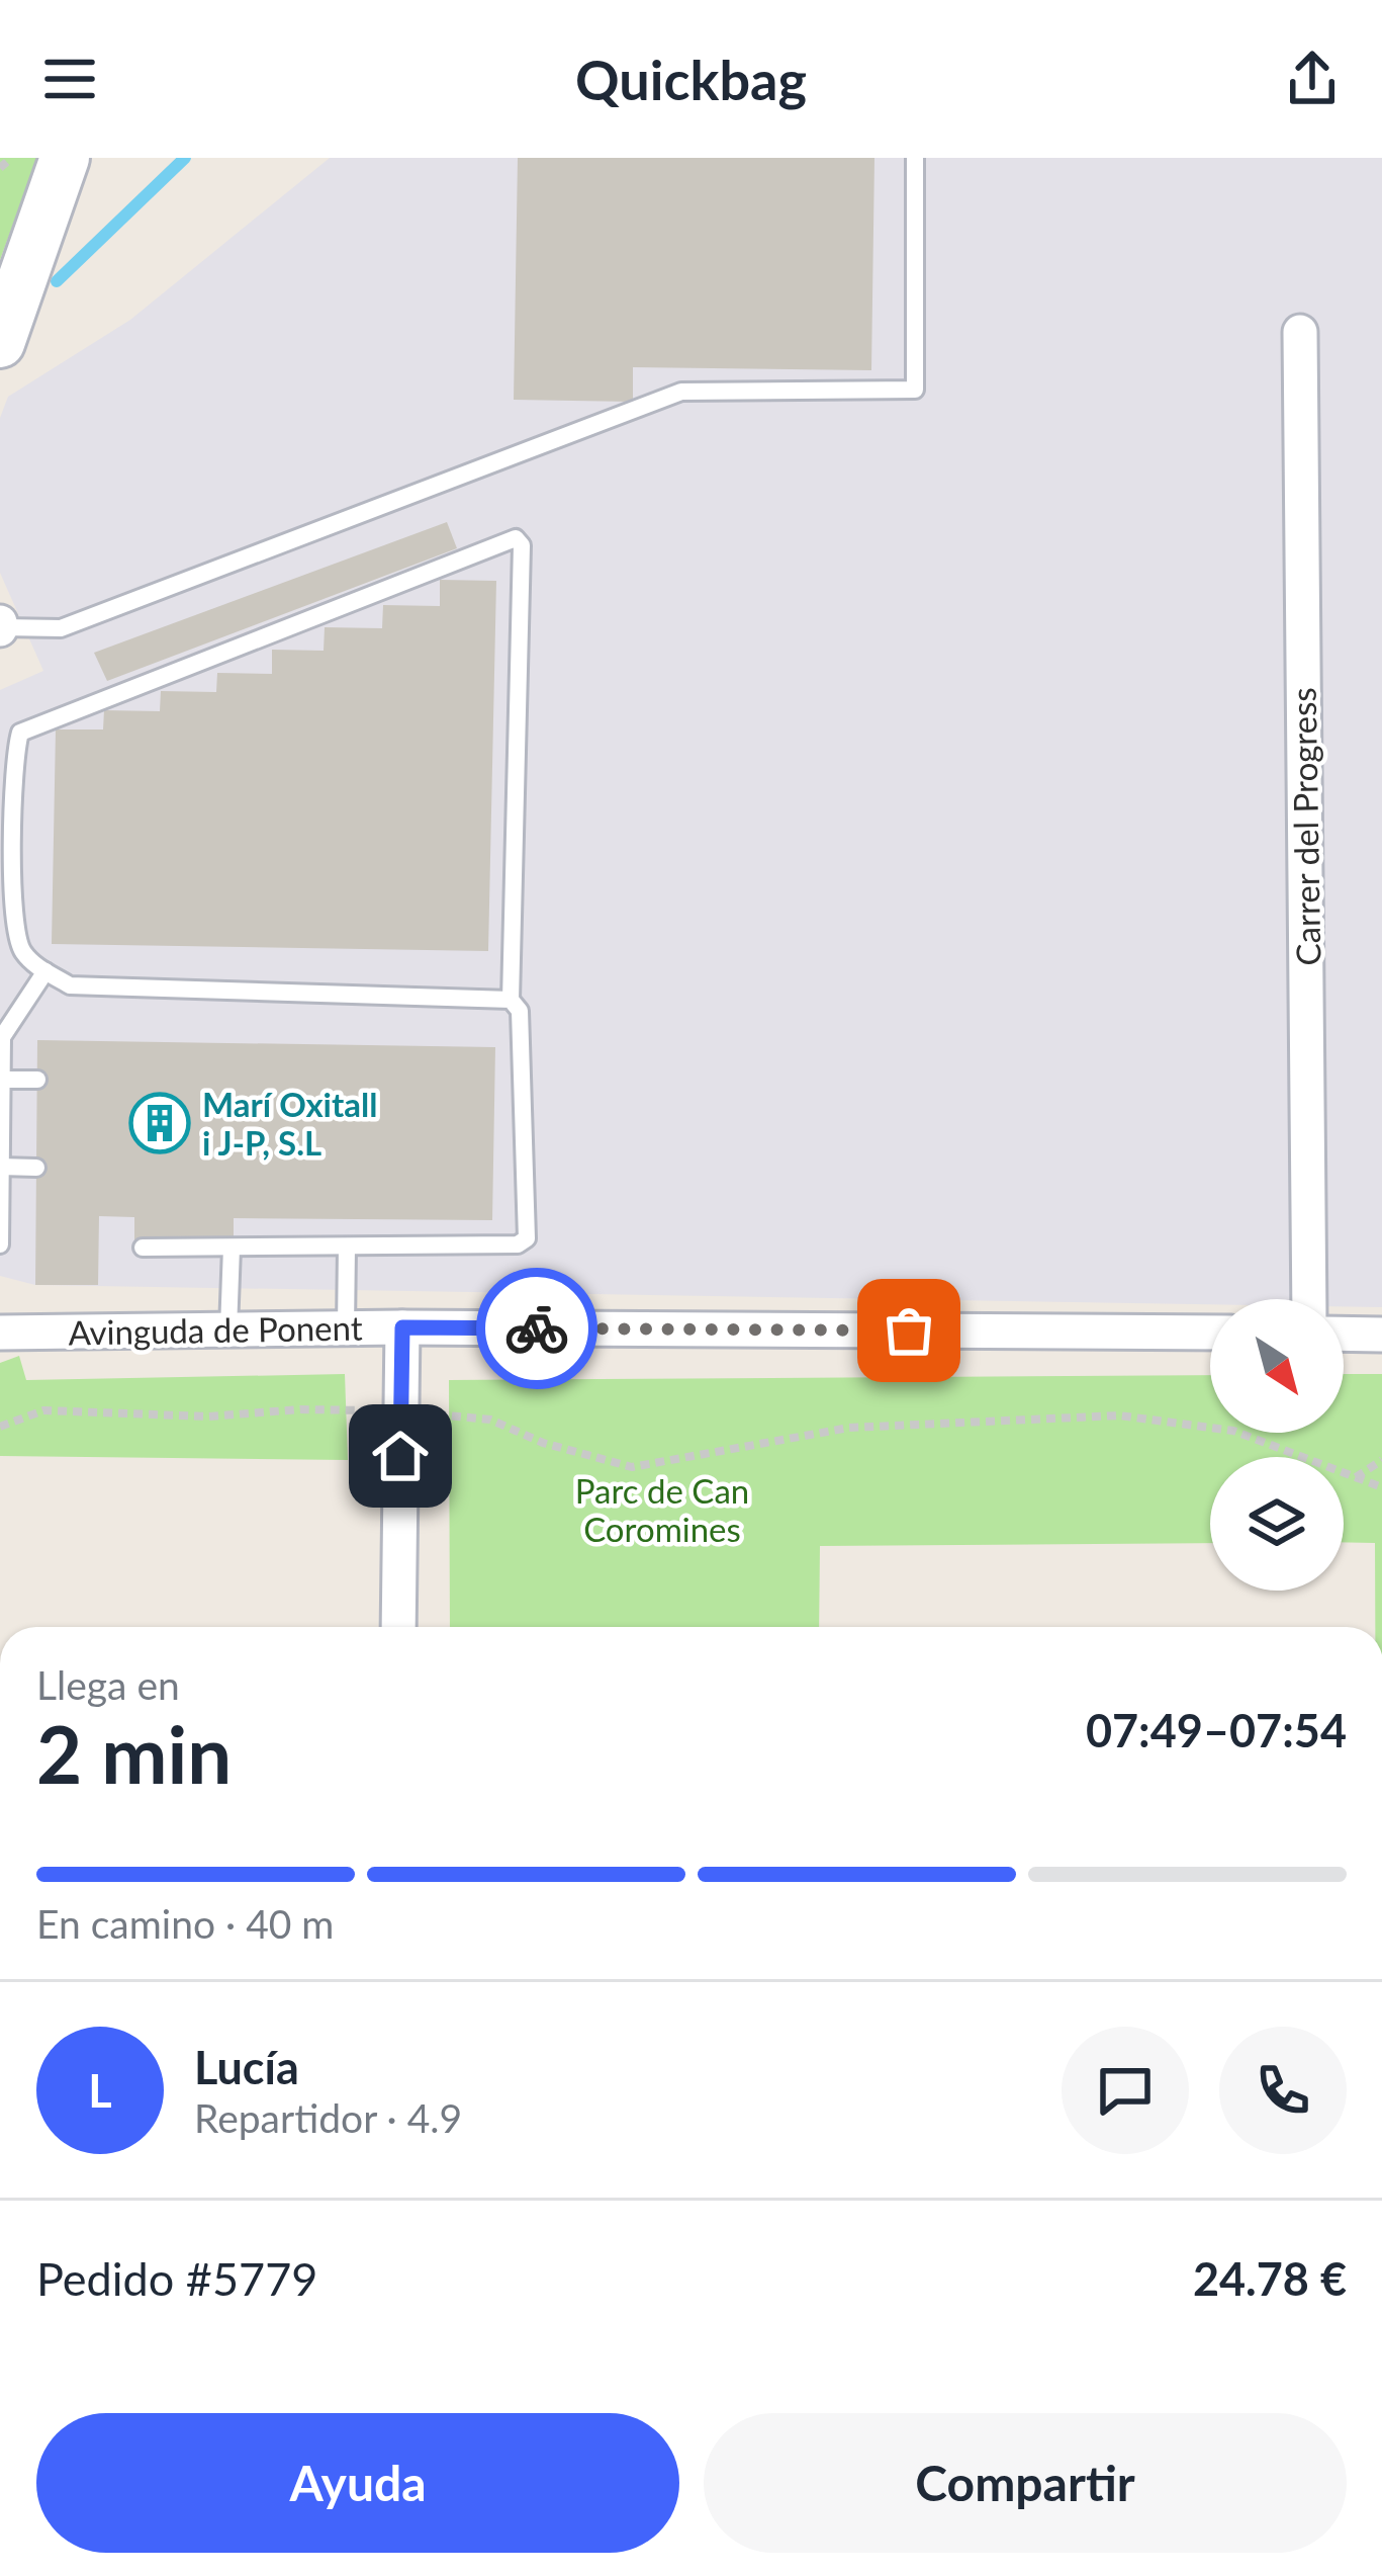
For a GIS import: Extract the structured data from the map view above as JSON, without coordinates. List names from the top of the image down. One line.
{"streets":{"street":["Carrer del Progress","Avinguda de Ponent"]},"parks":["Parc de Can Coromines"],"places":{"building":["Marí Oxitall i J-P, S.L"]},"north":"bottom right","page":{"header":"Quickbag","heading":["2 min","Llega en","07:49–07:54"],"panel":["Lucía","Repartidor · 4.9","Pedido #5779","24.78 €"],"bar":"En camino · 40 m","round":"L","buttons":["Ayuda","Compartir"]}}
